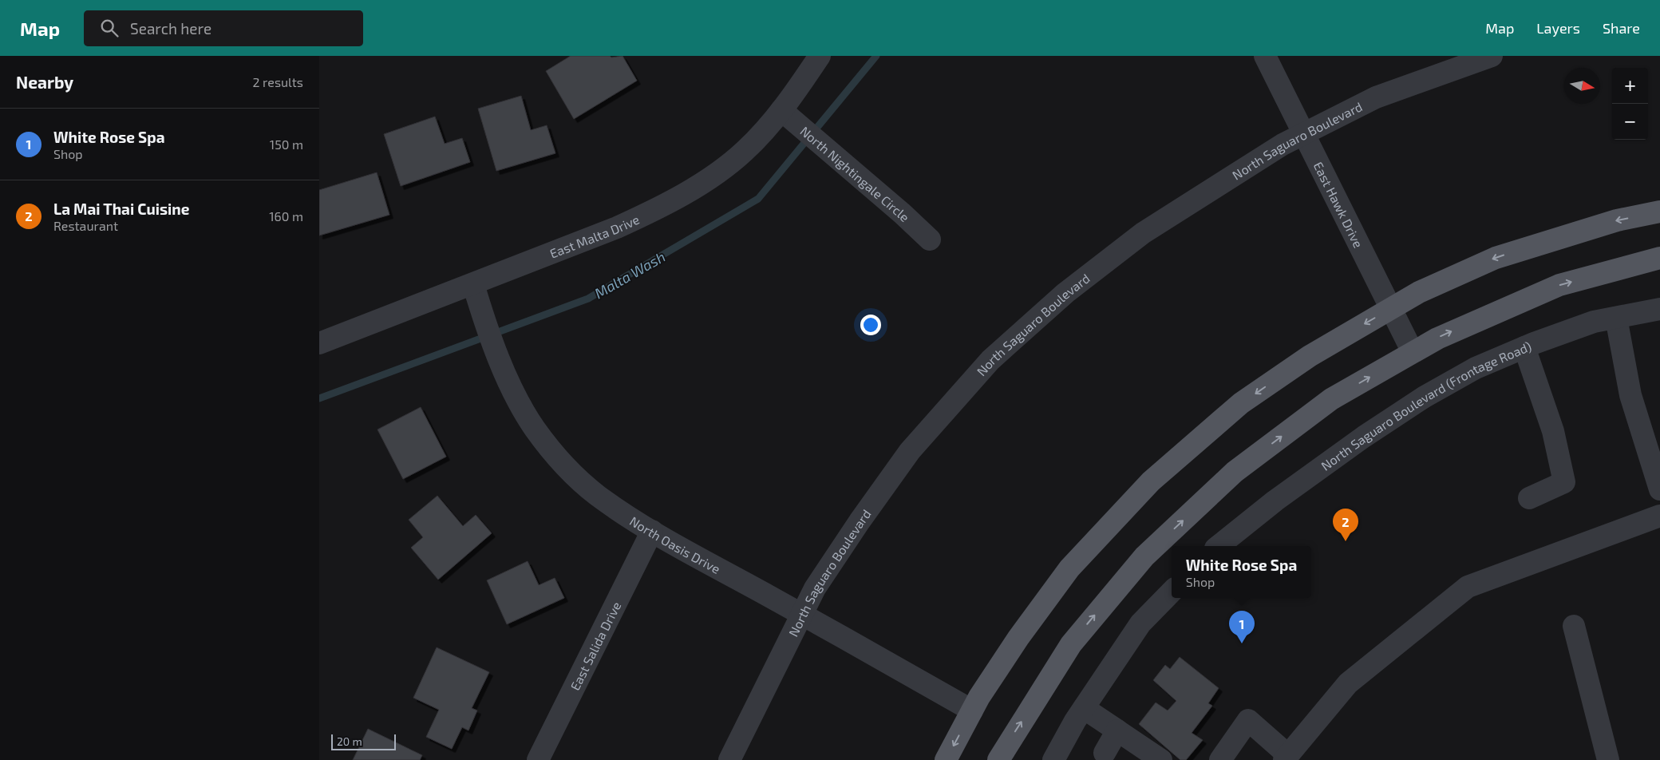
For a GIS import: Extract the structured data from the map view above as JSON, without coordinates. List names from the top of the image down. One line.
{"streets":{"street":["North Saguaro Boulevard","North Nightingale Circle","East Hawk Drive","East Malta Drive","North Saguaro Boulevard (Frontage Road)","North Oasis Drive","East Salida Drive"]},"crossings":[["North Saguaro Boulevard","East Hawk Drive"],["North Saguaro Boulevard","North Oasis Drive"],["North Nightingale Circle","East Malta Drive"],["East Malta Drive","North Oasis Drive"],["North Oasis Drive","East Salida Drive"]],"water":["Malta Wash"],"scale_bar":"20 m","north":"right","page":{"header":"Map","search":"Search here","nav":["Map","Layers","Share"],"heading":["Nearby","2 results"],"map_buttons":["+","−"],"list":[{"mark":"1","name":"White Rose Spa","note":"Shop","value":"150 m"},{"mark":"2","name":"La Mai Thai Cuisine","note":"Restaurant","value":"160 m"}],"pins":["2","1"],"popup":["White Rose Spa","Shop"],"scale":"20 m"}}
